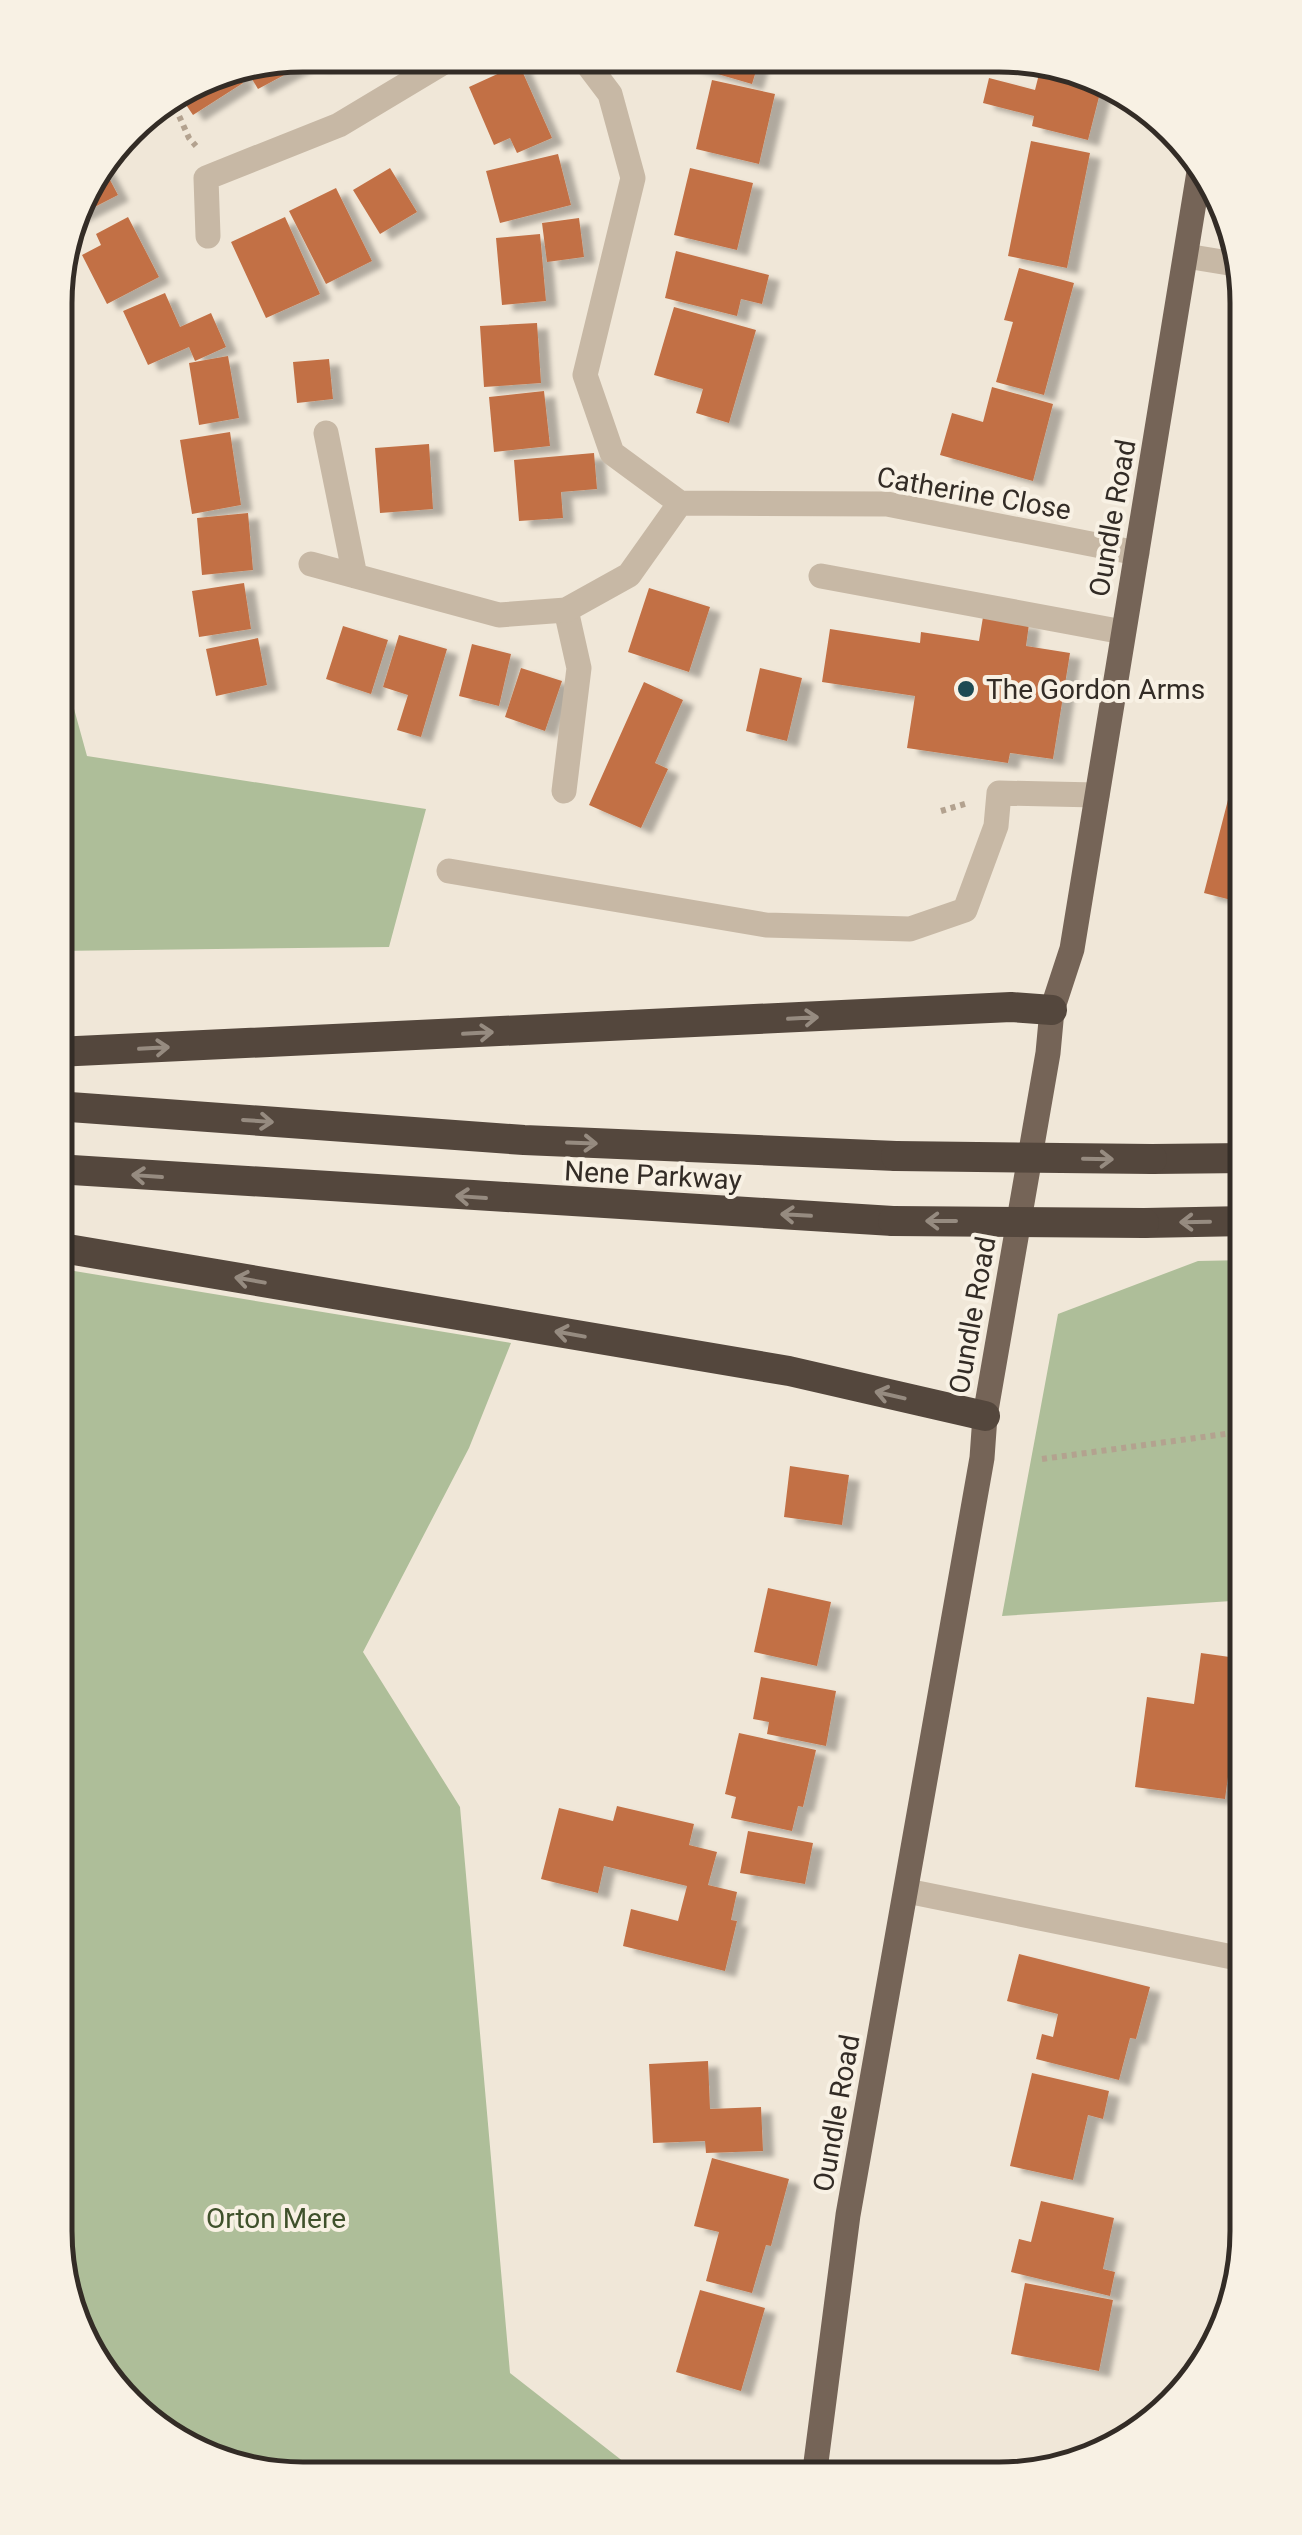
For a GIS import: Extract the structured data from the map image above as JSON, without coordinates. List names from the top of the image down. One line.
{"streets":{"highway":["Nene Parkway"],"main road":["Oundle Road"],"street":["Catherine Close"]},"crossings":[["Catherine Close","Oundle Road"]],"parks":["Orton Mere"],"places":["The Gordon Arms"]}
